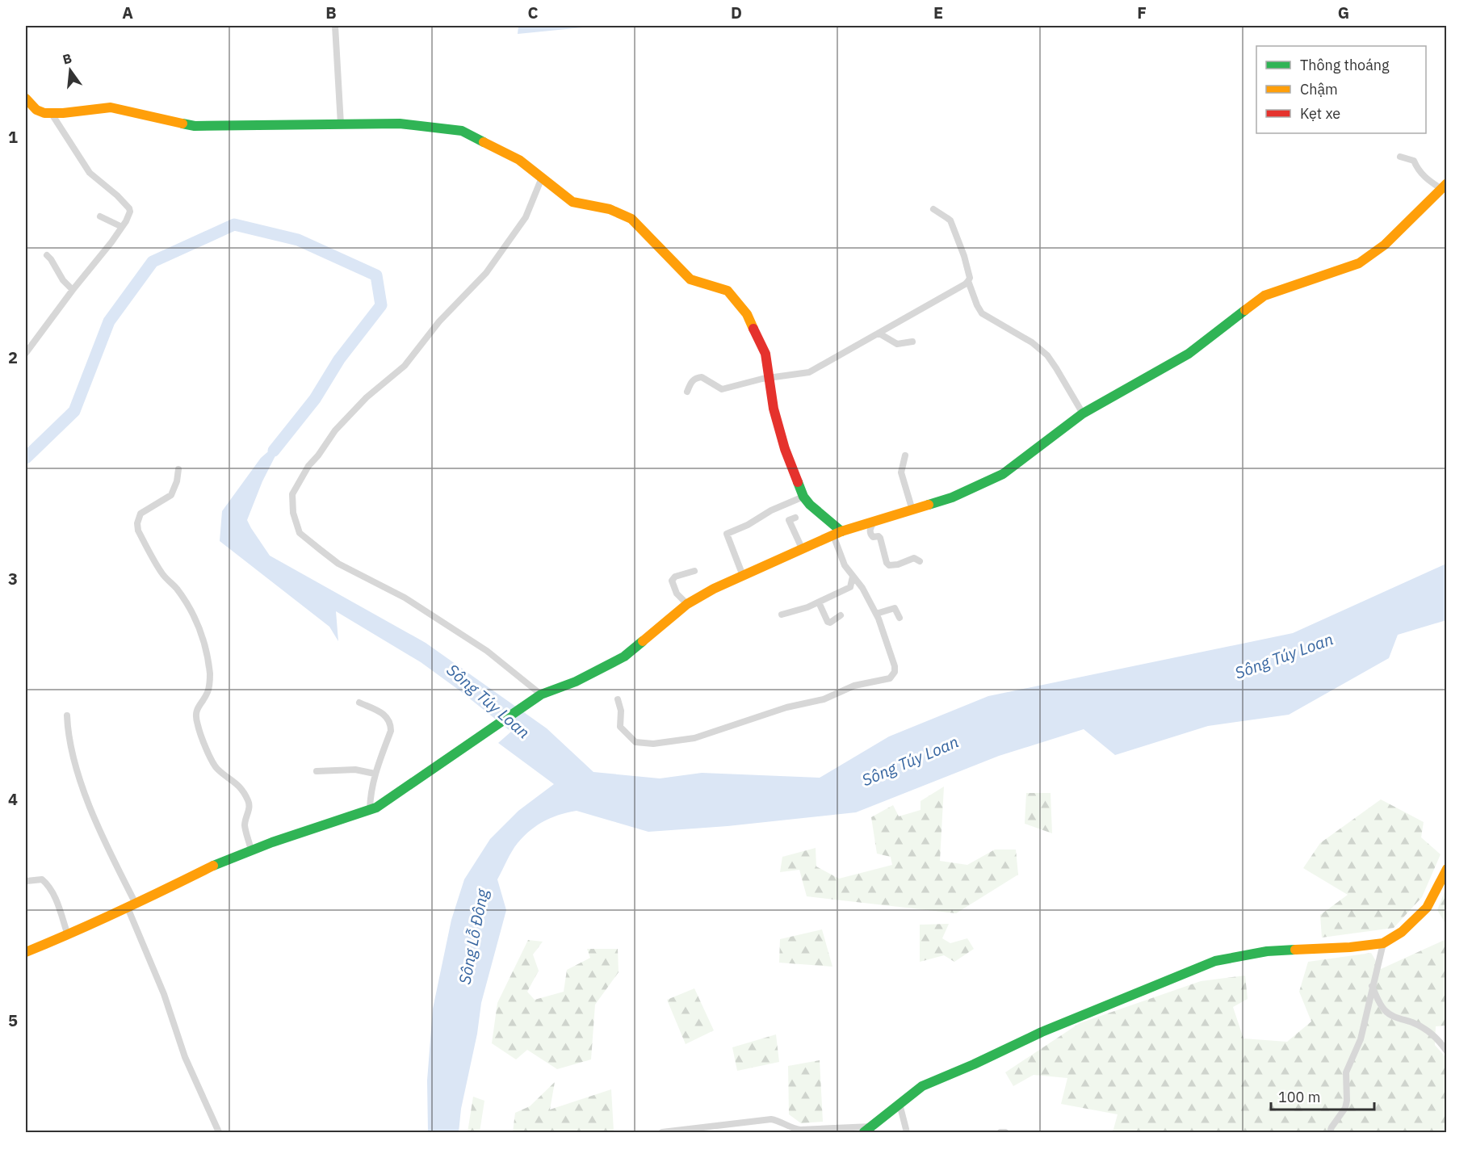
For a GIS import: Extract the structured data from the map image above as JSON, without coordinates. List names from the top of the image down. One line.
{"water":["Sông Túy Loan","Sông Lỗ Đông"],"legend":["Thông thoáng","Chậm","Kẹt xe"],"scale_bar":"100 m","north":"top","grid":{"columns":["A","B","C","D","E","F","G"],"rows":["1","2","3","4","5"]}}
